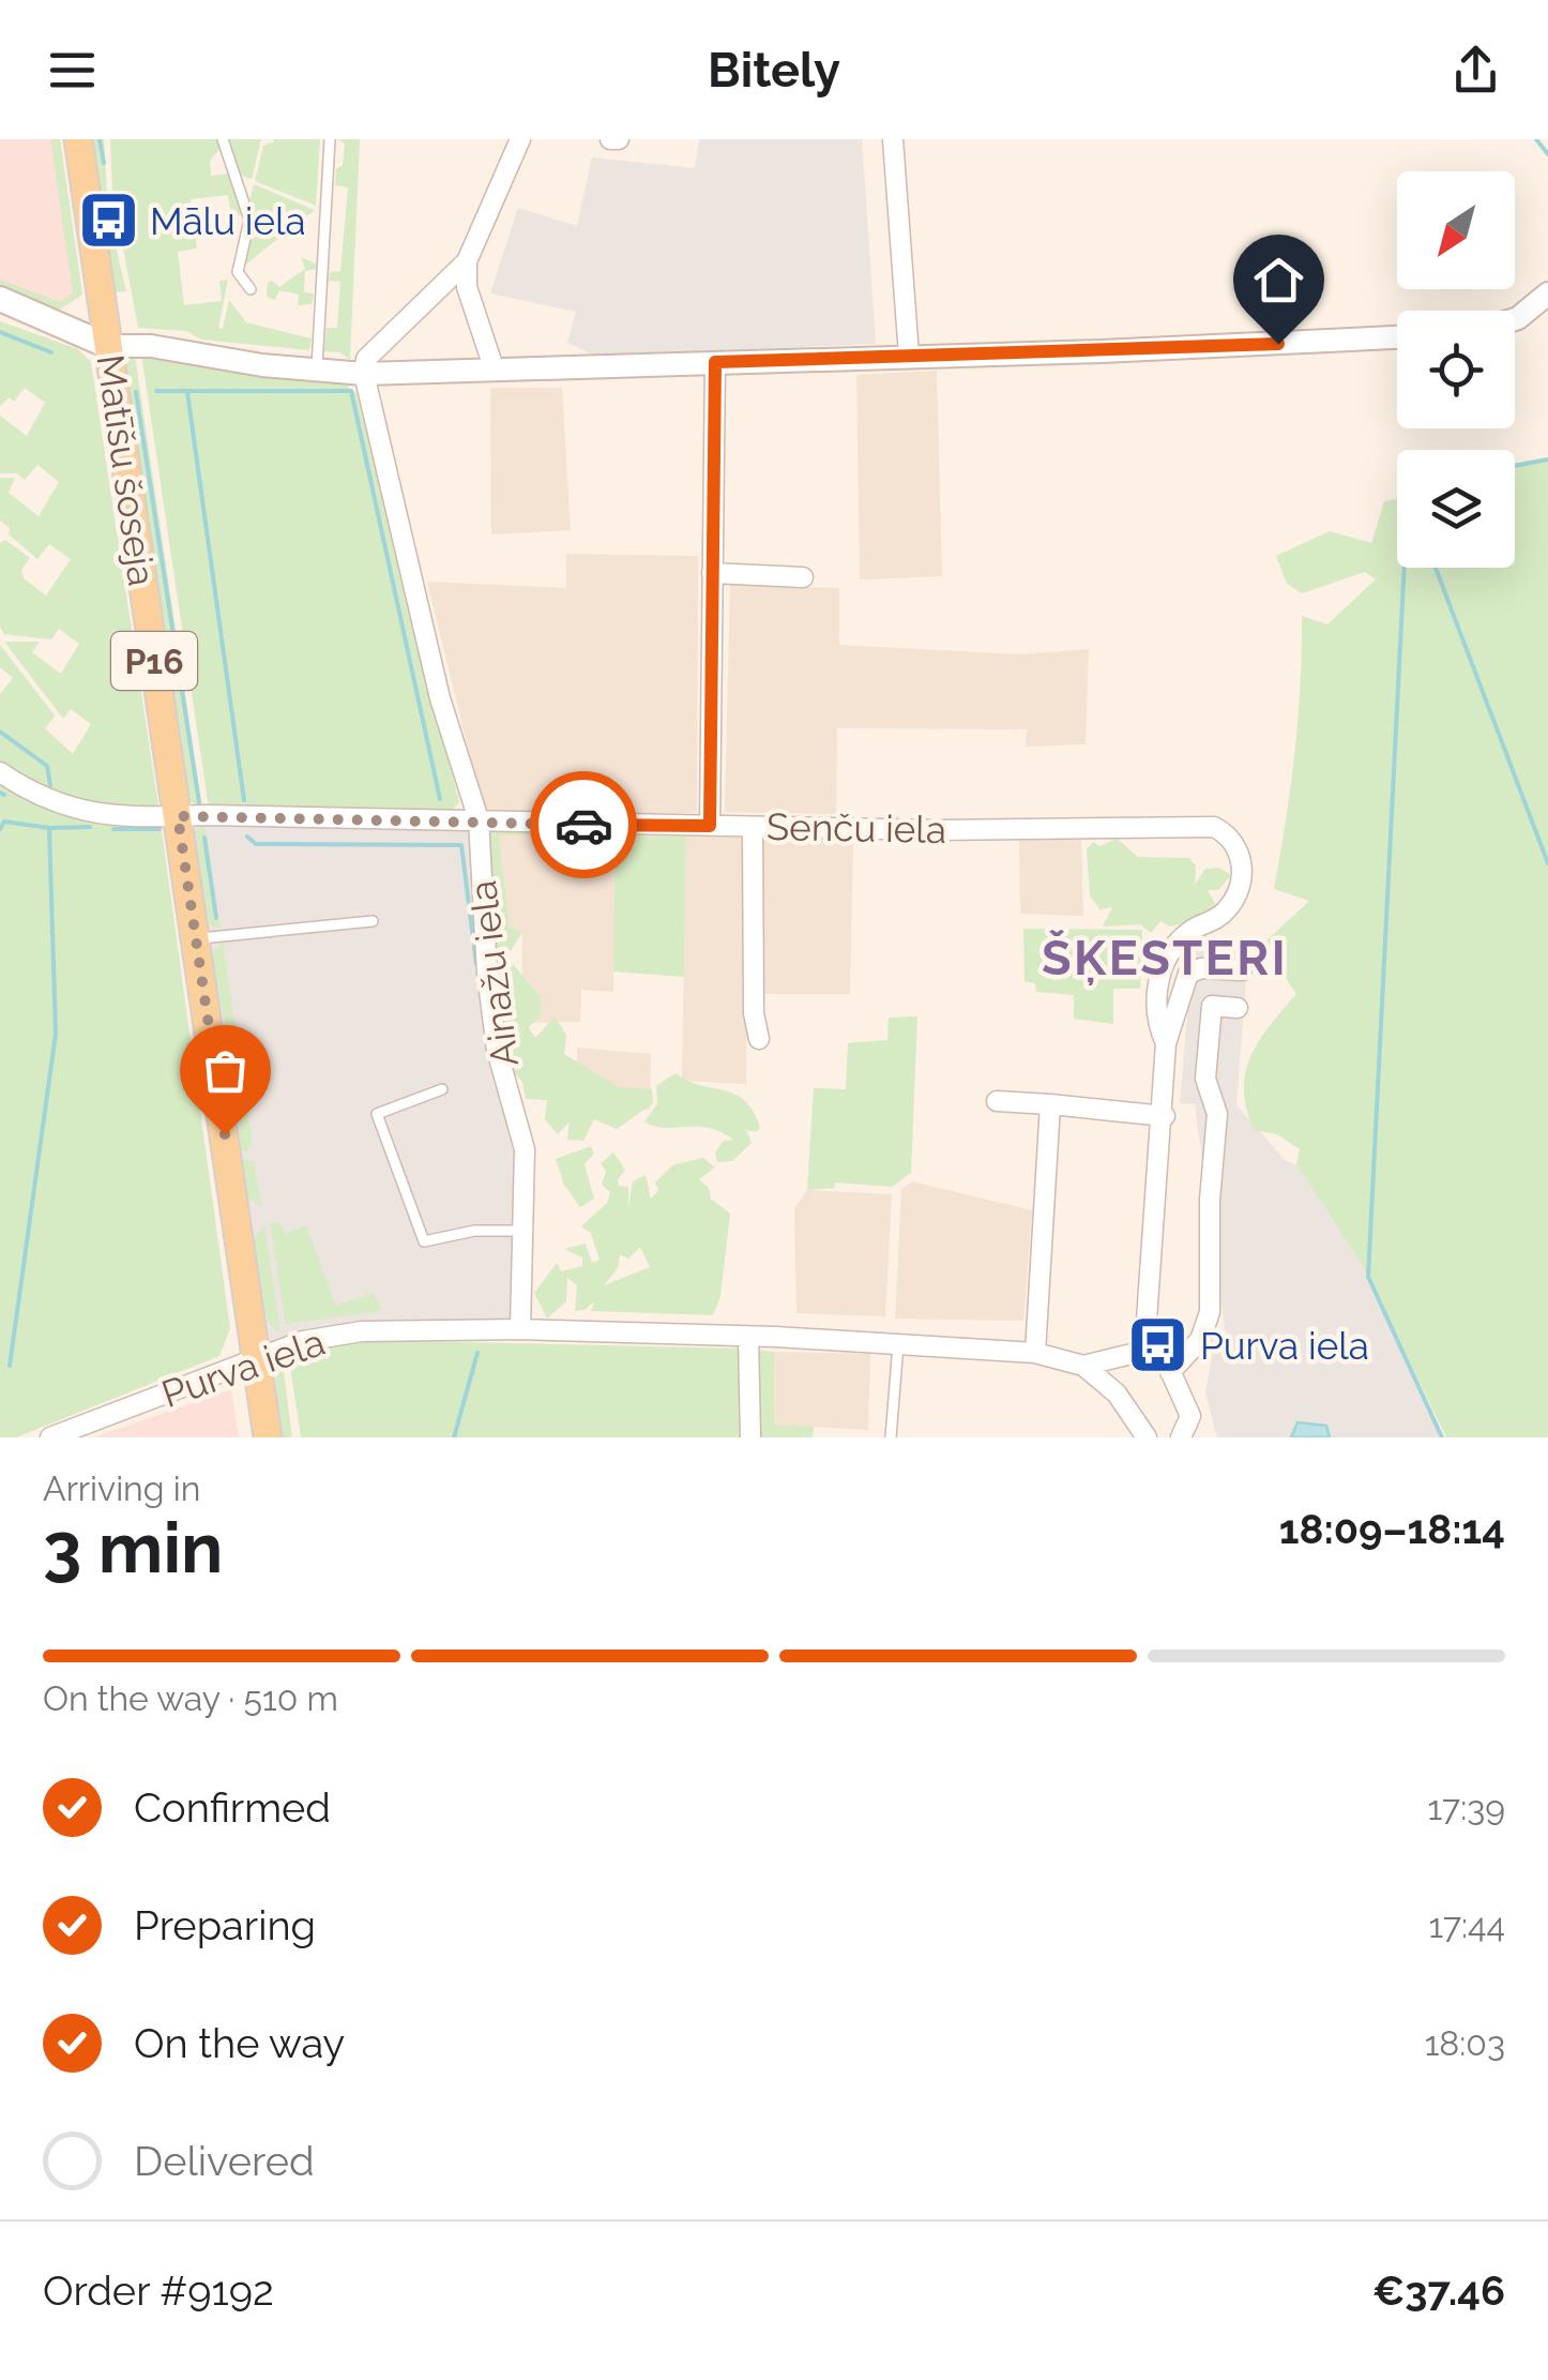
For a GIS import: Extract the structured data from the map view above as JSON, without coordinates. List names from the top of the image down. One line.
{"streets":{"main road":["Matīšu šoseja","P16"],"street":["Senču iela","Ainažu iela","Purva iela"]},"crossings":[["Matīšu šoseja","Senču iela"],["Matīšu šoseja","Purva iela"],["Senču iela","Ainažu iela"],["Ainažu iela","Purva iela"]],"districts":["ŠĶESTERI"],"places":{"bus stop":["Mālu iela","Purva iela"]},"north":"bottom left","page":{"header":"Bitely","heading":["3 min","Arriving in","18:09–18:14"],"panel":["Order #9192","€37.46"],"bar":"On the way · 510 m","list":[["Confirmed","17:39"],["Preparing","17:44"],["On the way","18:03"],"Delivered"]}}
